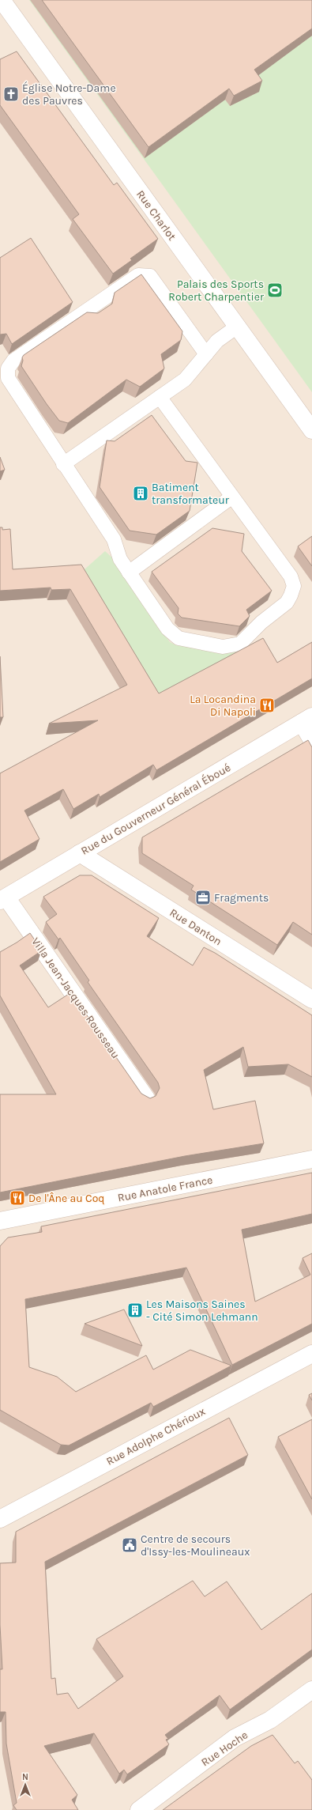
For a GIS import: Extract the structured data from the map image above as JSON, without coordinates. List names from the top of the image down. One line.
{"streets":{"street":["Rue Charlot","Rue du Gouverneur Général Éboué","Rue Danton","Villa Jean-Jacques Rousseau","Rue Anatole France","Rue Adolphe Chérioux","Rue Hoche"]},"crossings":[["Rue du Gouverneur Général Éboué","Rue Danton"],["Rue du Gouverneur Général Éboué","Villa Jean-Jacques Rousseau"]],"places":{"church":["Église Notre-Dame des Pauvres"],"sports":["Palais des Sports Robert Charpentier"],"building":["Batiment transformateur","Les Maisons Saines - Cité Simon Lehmann"],"restaurant":["La Locandina Di Napoli","De l'Âne au Coq"],"office":["Fragments"],"public building":["Centre de secours d'Issy-les-Moulineaux"]},"north":"top"}
